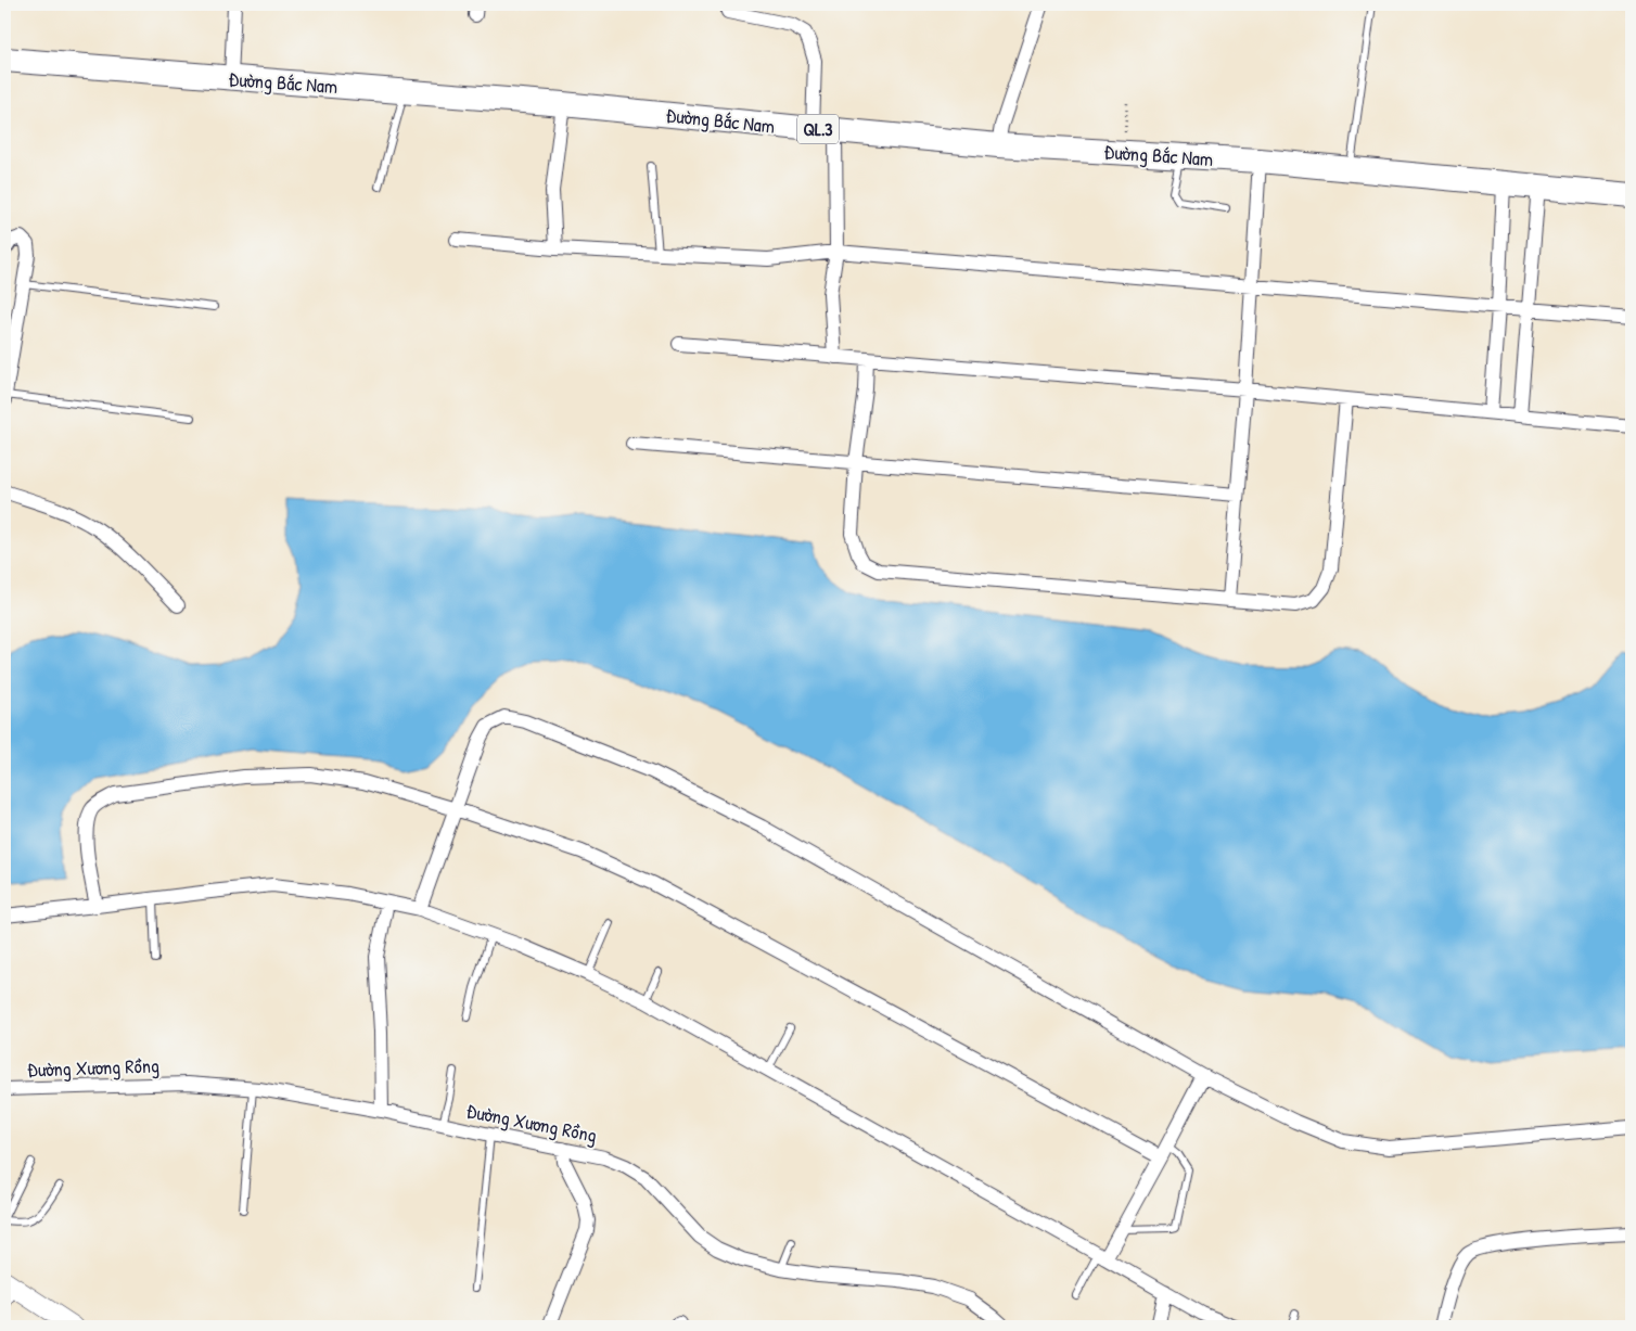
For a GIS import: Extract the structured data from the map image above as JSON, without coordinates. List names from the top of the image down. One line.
{"streets":{"highway":["Đường Bắc Nam","QL.3"],"street":["Đường Xương Rồng"]}}
